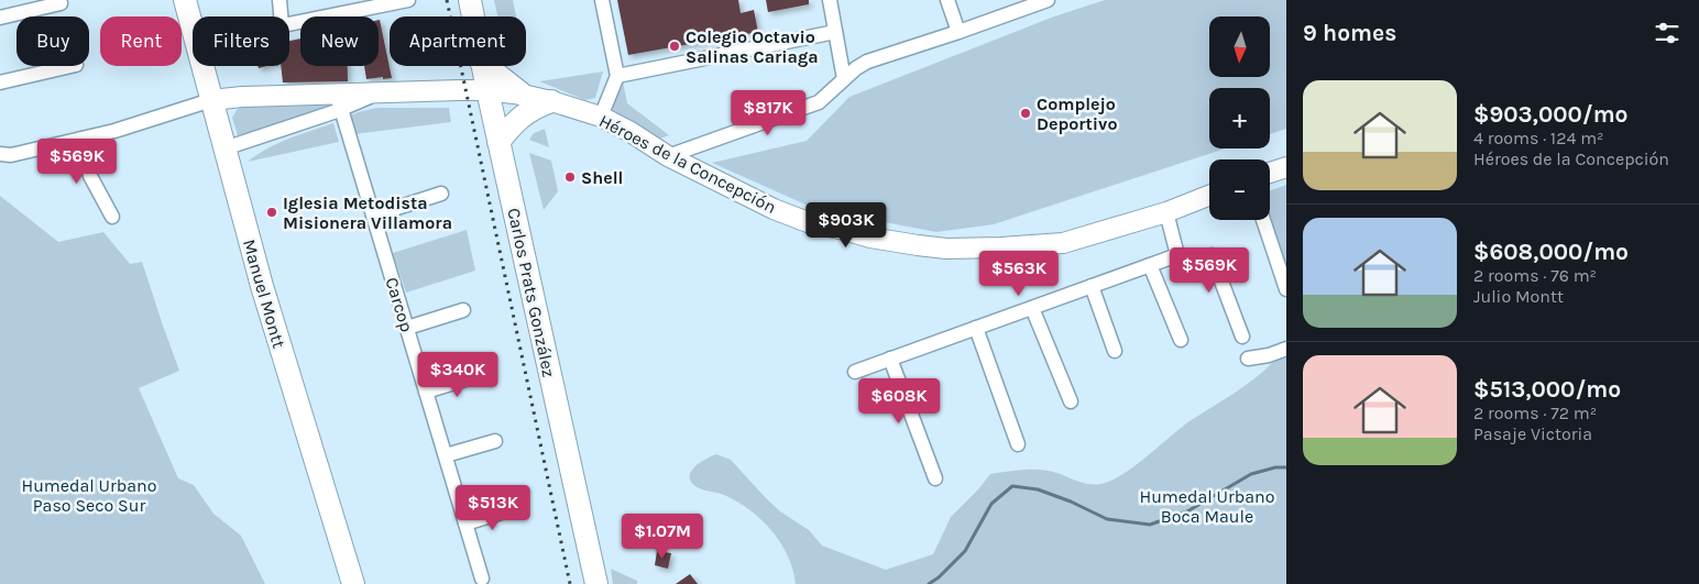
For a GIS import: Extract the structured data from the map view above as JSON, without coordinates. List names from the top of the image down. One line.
{"streets":{"main road":["Carlos Prats González","Manuel Montt"],"street":["Héroes de la Concepción","Carcop"]},"crossings":[["Héroes de la Concepción","Carlos Prats González"],["Héroes de la Concepción","Manuel Montt"],["Héroes de la Concepción","Carcop"]],"parks":["Humedal Urbano Paso Seco Sur","Humedal Urbano Boca Maule"],"places":["Colegio Octavio Salinas Cariaga","Complejo Deportivo","Shell","Iglesia Metodista Misionera Villamora"],"north":"bottom","page":{"heading":"9 homes","map_buttons":["+","−"],"chip":["Buy","Rent","Filters","New","Apartment"],"list":[{"name":"$903,000/mo","note":"4 rooms · 124 m² · Héroes de la Concepción"},{"name":"$608,000/mo","note":"2 rooms · 76 m² · Julio Montt"},{"name":"$513,000/mo","note":"2 rooms · 72 m² · Pasaje Victoria"}],"price":["$817K","$569K","$903K","$569K","$563K","$340K","$608K","$513K","$1.07M"]}}
